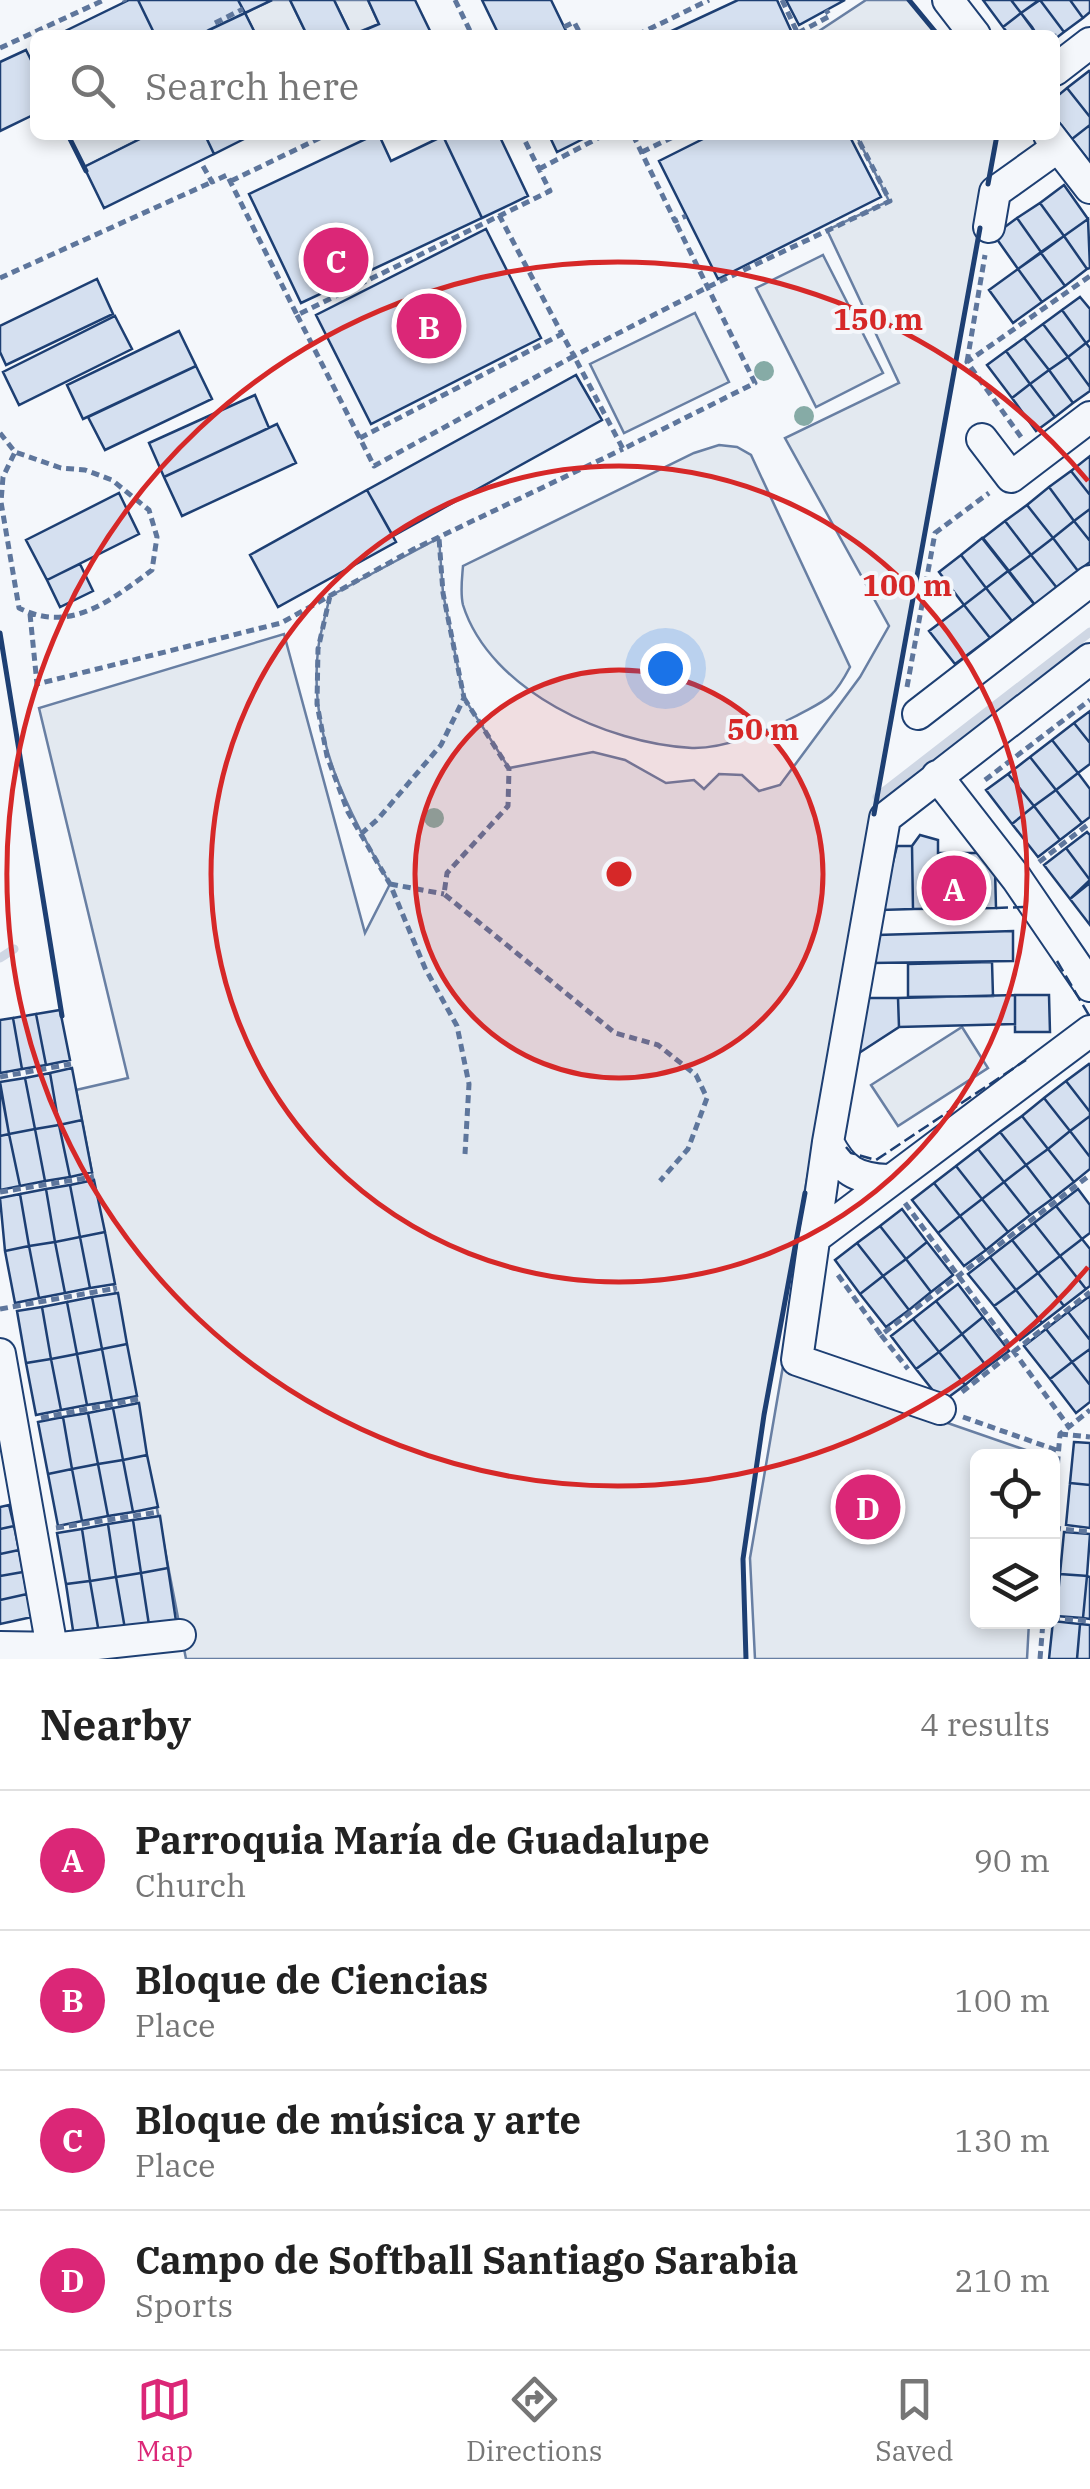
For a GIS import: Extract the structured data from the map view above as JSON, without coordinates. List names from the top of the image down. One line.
{"page":{"search":"Search here","pins":["C","B","A","D"],"heading":["Nearby","4 results"],"list":[{"mark":"A","name":"Parroquia María de Guadalupe","note":"Church","value":"90 m"},{"mark":"B","name":"Bloque de Ciencias","note":"Place","value":"100 m"},{"mark":"C","name":"Bloque de música y arte","note":"Place","value":"130 m"},{"mark":"D","name":"Campo de Softball Santiago Sarabia","note":"Sports","value":"210 m"}],"nav":["Map","Directions","Saved"]},"rings":["150 m","100 m","50 m"]}
